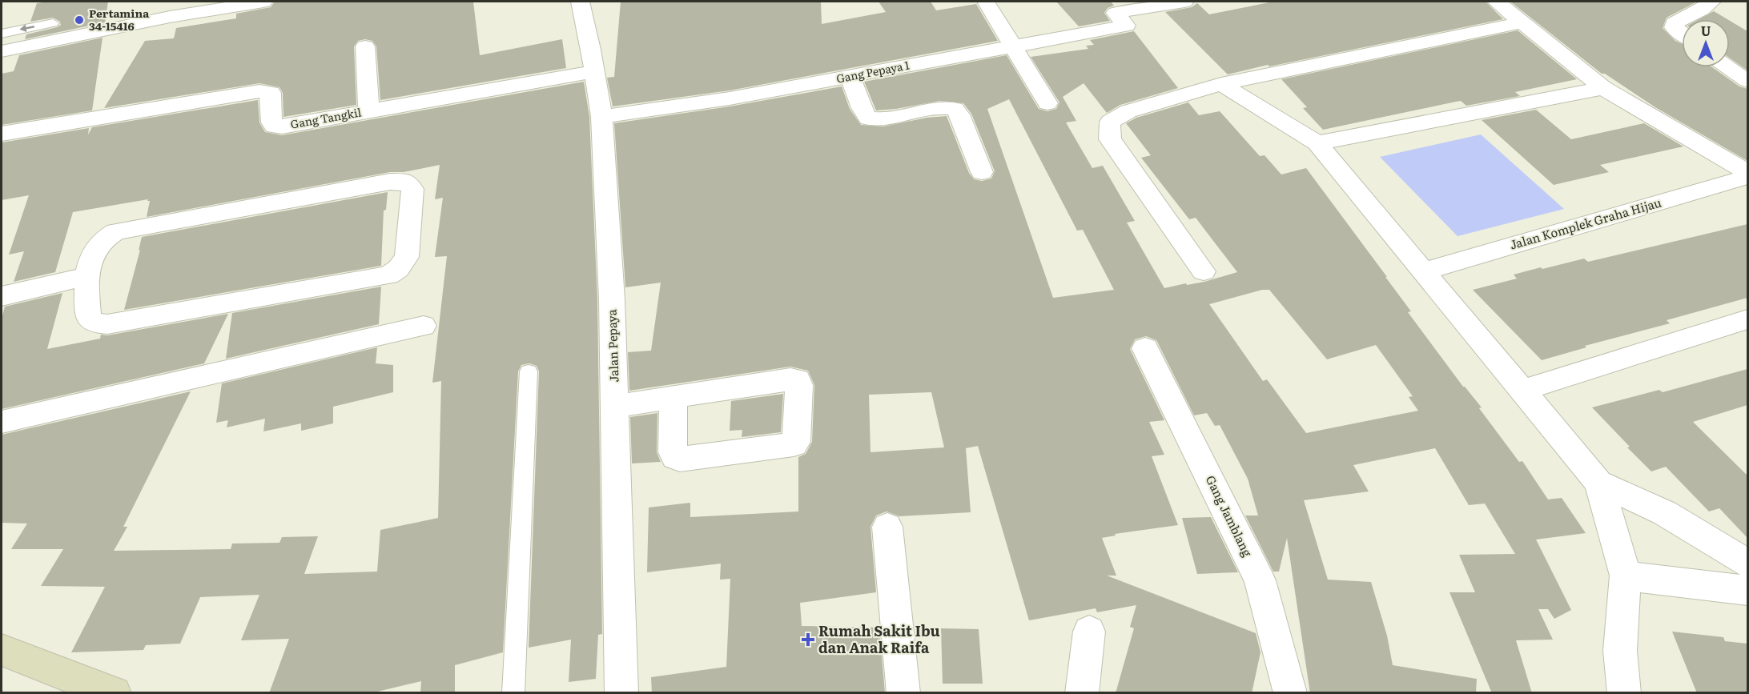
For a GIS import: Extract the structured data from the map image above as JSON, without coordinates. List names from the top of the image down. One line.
{"streets":{"street":["Gang Pepaya 1","Gang Tangkil","Jalan Komplek Graha Hijau","Jalan Pepaya","Gang Jamblang"]},"crossings":[["Gang Pepaya 1","Jalan Pepaya"],["Gang Tangkil","Jalan Pepaya"]],"places":{"other":["Pertamina 34-15416"],"health":["Rumah Sakit Ibu dan Anak Raifa"]},"north":"top"}
